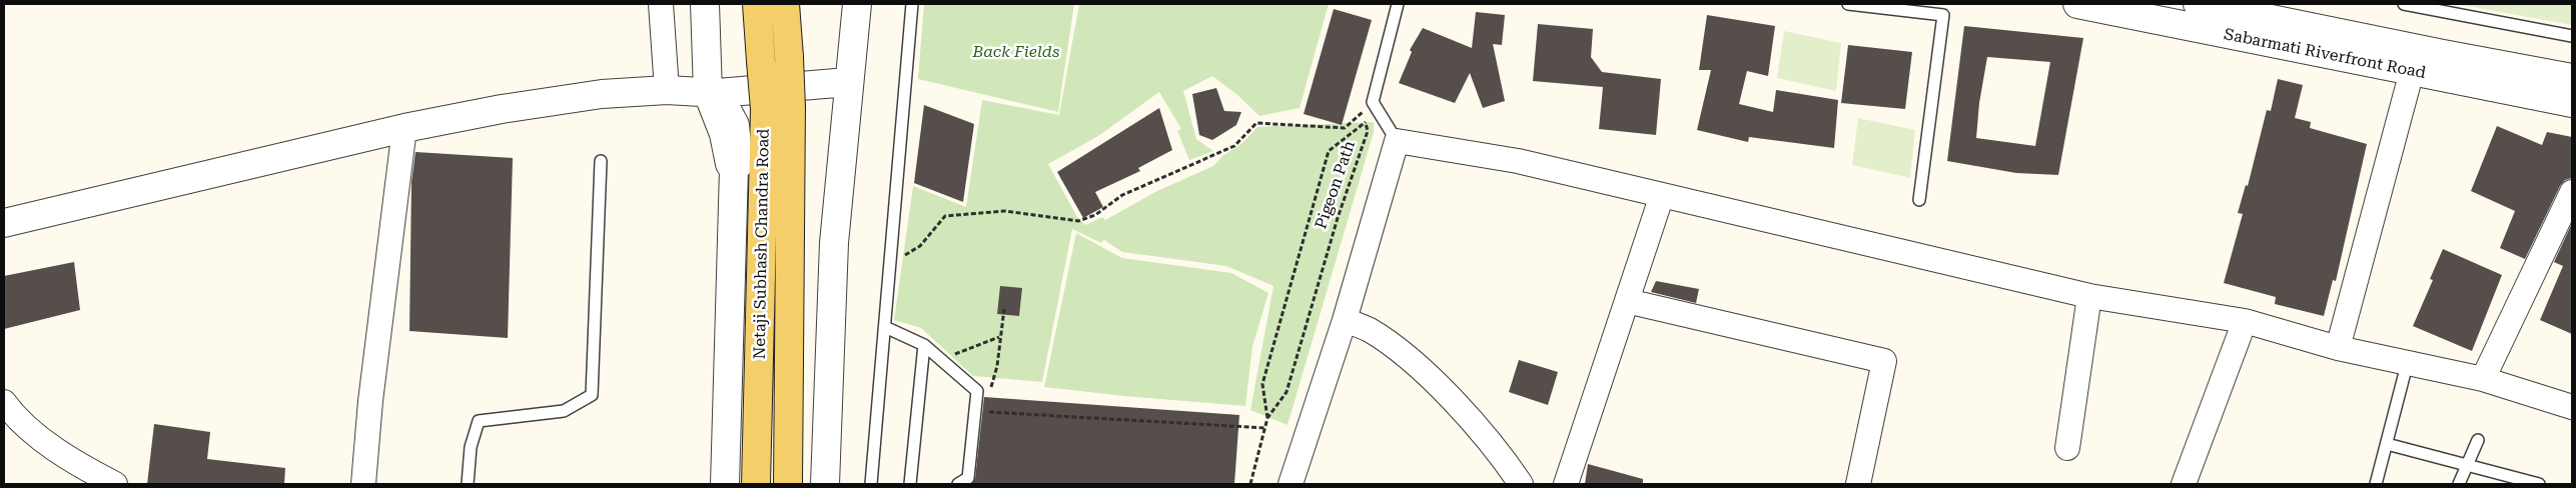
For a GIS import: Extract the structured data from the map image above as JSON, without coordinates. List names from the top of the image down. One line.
{"streets":{"main road":["Netaji Subhash Chandra Road"],"street":["Sabarmati Riverfront Road"],"path":["Pigeon Path"]},"parks":["Back Fields"]}
